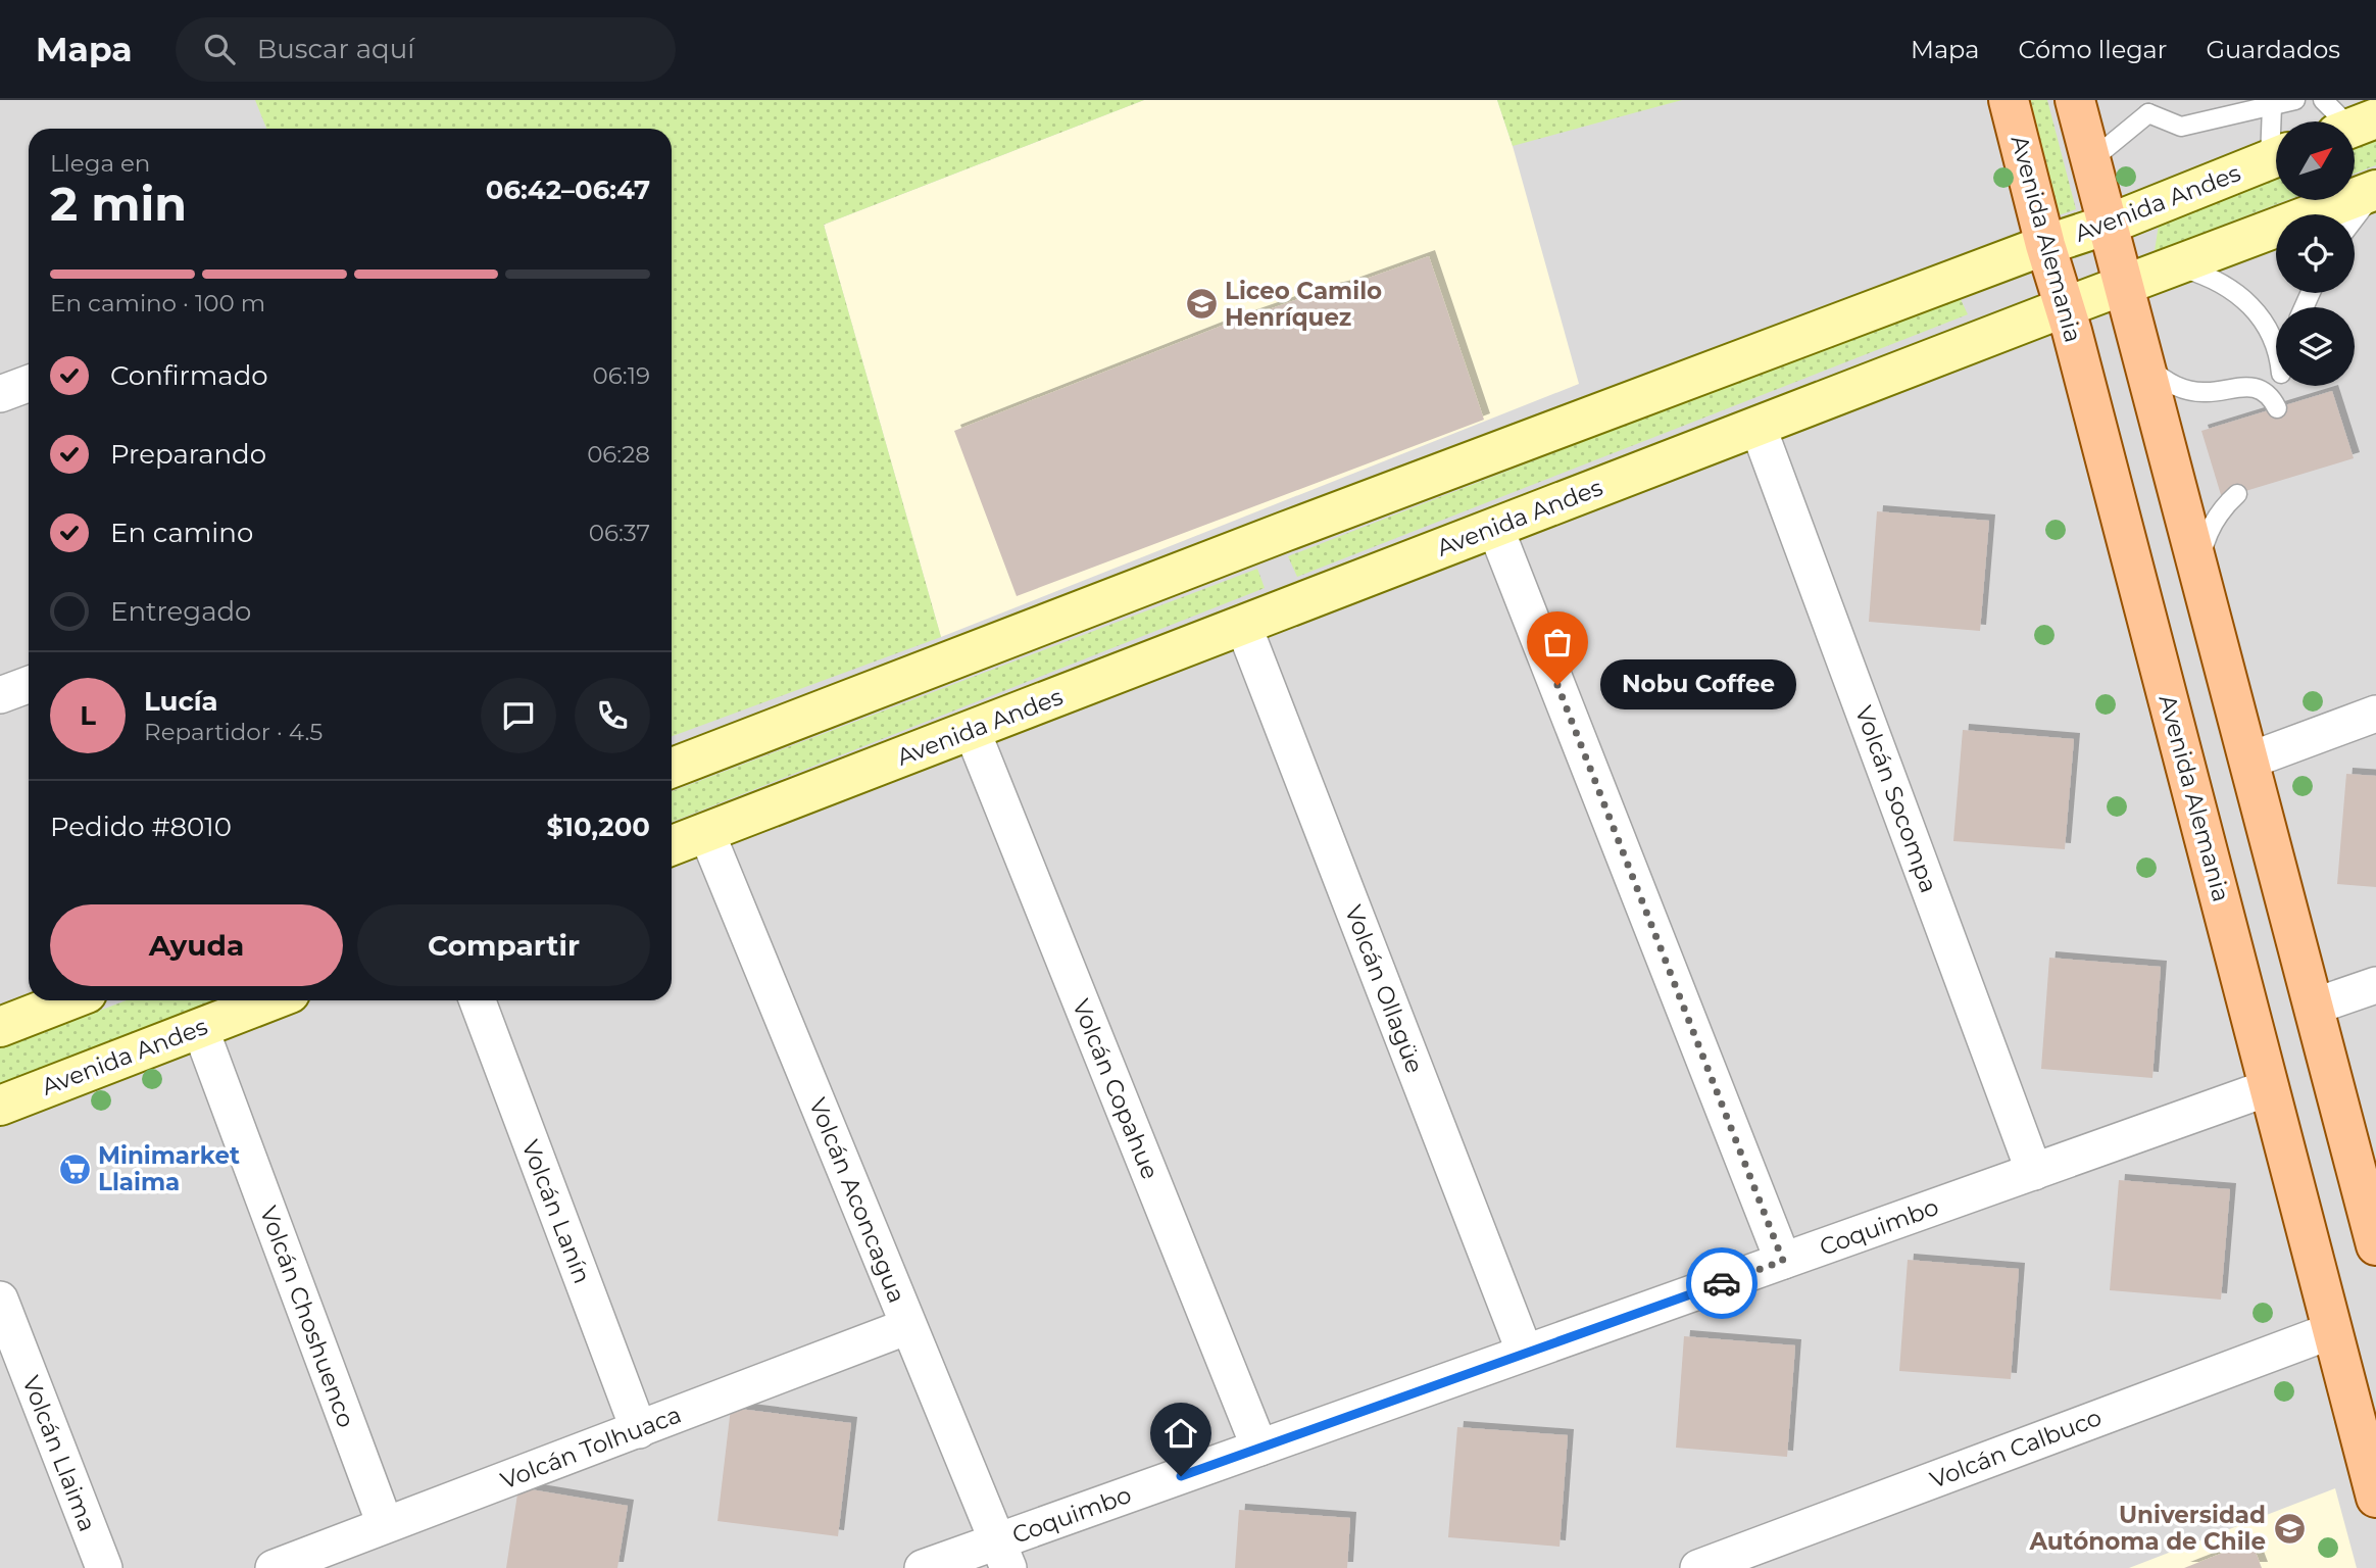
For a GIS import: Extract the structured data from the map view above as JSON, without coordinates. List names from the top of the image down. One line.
{"streets":{"main road":["Avenida Andes","Avenida Alemania"],"street":["Volcán Socompa","Volcán Ollagüe","Volcán Copahue","Volcán Aconcagua","Volcán Lanín","Coquimbo","Volcán Choshuenco","Volcán Tolhuaca","Volcán Calbuco","Volcán Llaima"]},"crossings":[["Avenida Andes","Avenida Alemania"],["Avenida Andes","Volcán Socompa"],["Avenida Andes","Volcán Ollagüe"],["Avenida Andes","Volcán Copahue"],["Avenida Andes","Volcán Aconcagua"],["Avenida Andes","Volcán Choshuenco"],["Avenida Alemania","Coquimbo"],["Avenida Alemania","Volcán Calbuco"],["Volcán Socompa","Coquimbo"],["Volcán Ollagüe","Coquimbo"],["Volcán Copahue","Coquimbo"],["Volcán Aconcagua","Coquimbo"],["Volcán Aconcagua","Volcán Tolhuaca"],["Volcán Lanín","Volcán Tolhuaca"],["Volcán Choshuenco","Volcán Tolhuaca"]],"places":{"school or university":["Liceo Camilo Henríquez","Universidad Autónoma de Chile"],"other":["Nobu Coffee"],"supermarket":["Minimarket Llaima"]},"north":"top right","page":{"header":"Mapa","search":"Buscar aquí","nav":["Mapa","Cómo llegar","Guardados"],"heading":["2 min","Llega en","06:42–06:47"],"panel":["Lucía","Repartidor · 4.5","Pedido #8010","$10,200"],"bar":"En camino · 100 m","list":[["Confirmado","06:19"],["Preparando","06:28"],["En camino","06:37"],"Entregado"],"bubble":"Nobu Coffee","round":"L","buttons":["Ayuda","Compartir"]}}
